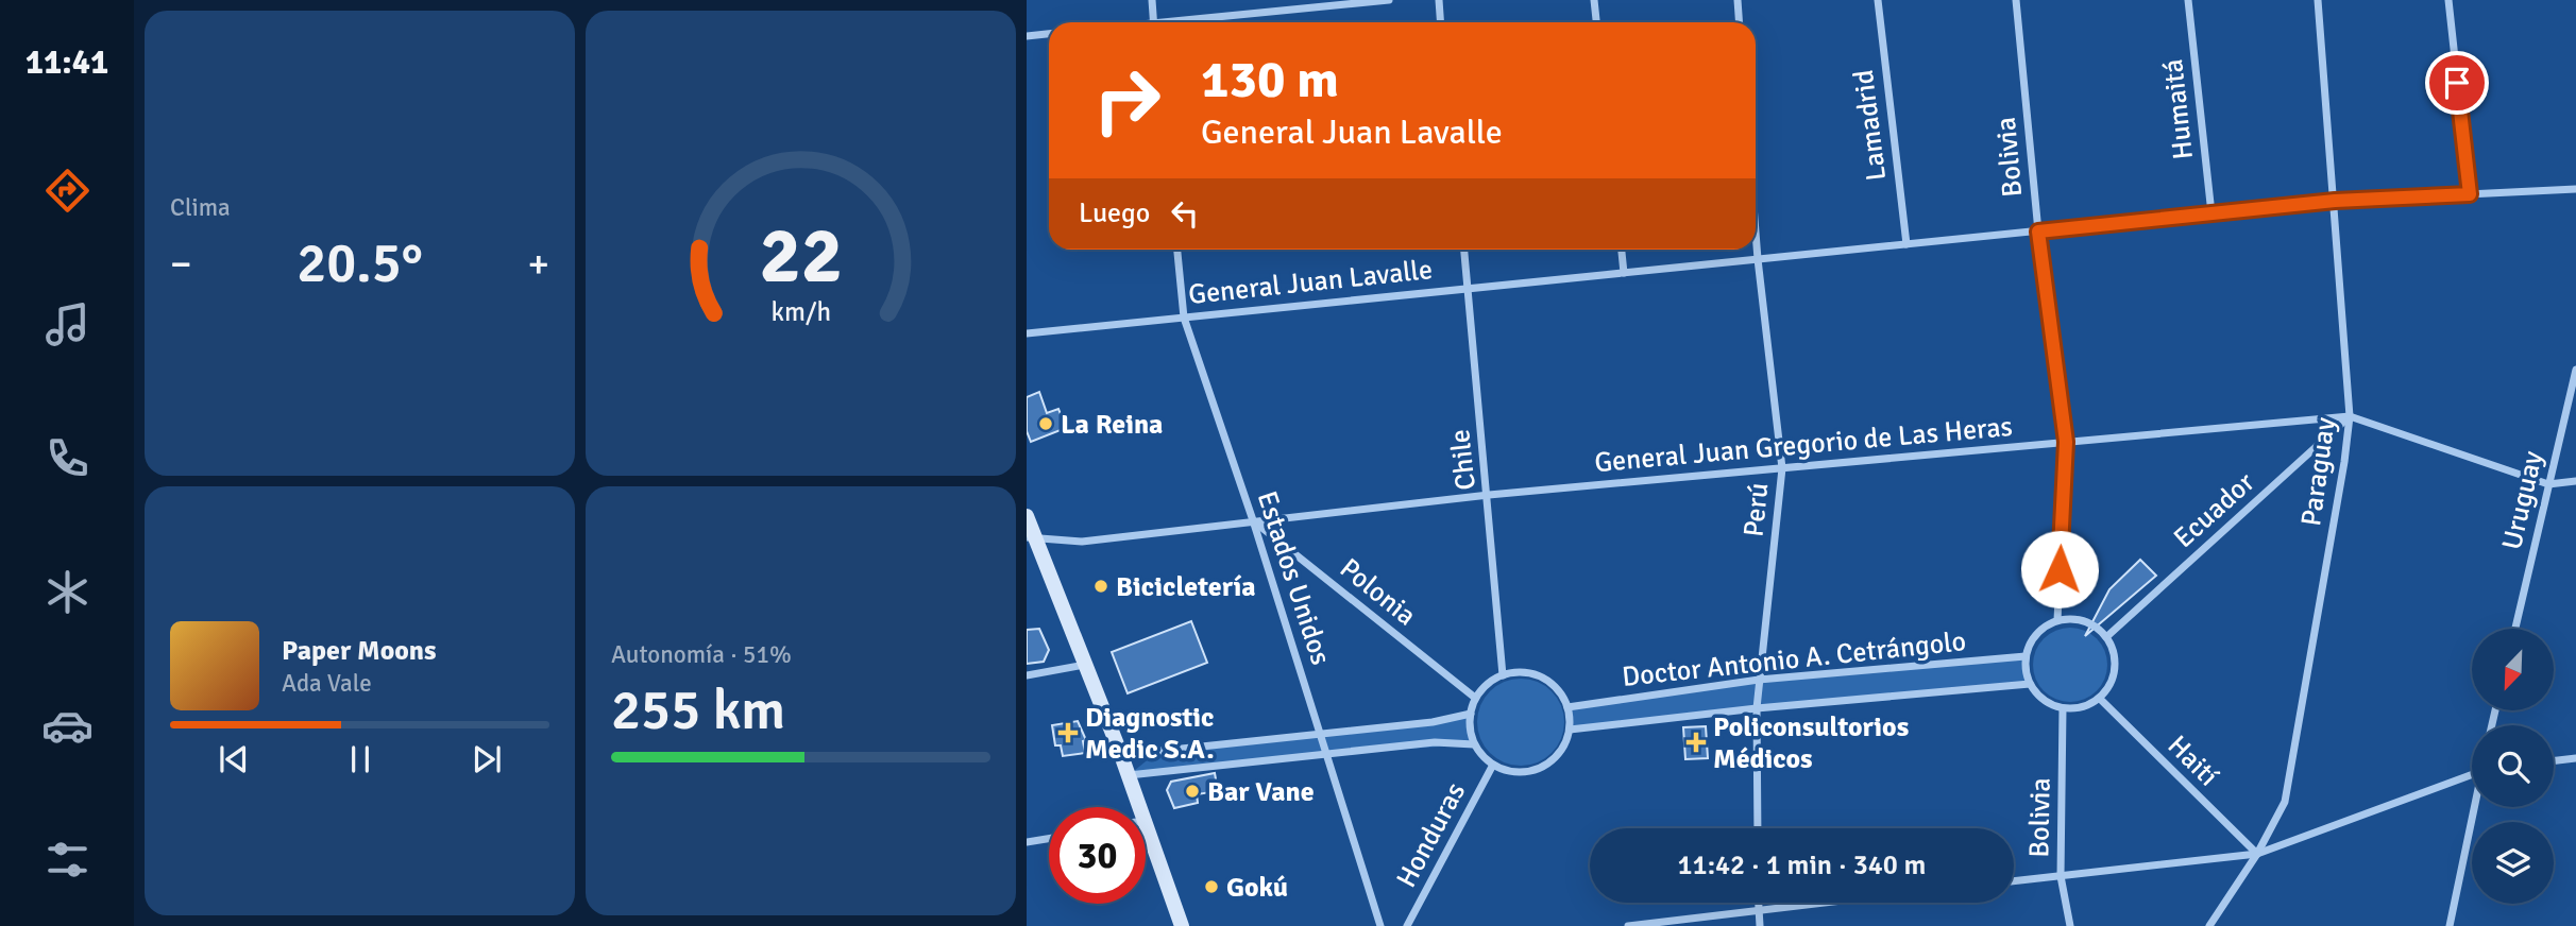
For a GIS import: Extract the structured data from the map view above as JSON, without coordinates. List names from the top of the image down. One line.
{"streets":{"street":["Humaitá","Lamadrid","Bolivia","General Juan Lavalle","General Juan Gregorio de Las Heras","Chile","Paraguay","Uruguay","Perú","Ecuador","Estados Unidos","Polonia","Doctor Antonio A. Cetrángolo","Haití","Honduras"]},"crossings":[["Humaitá","General Juan Lavalle"],["Lamadrid","General Juan Lavalle"],["Bolivia","General Juan Lavalle"],["Bolivia","General Juan Gregorio de Las Heras"],["Bolivia","Ecuador"],["Bolivia","Doctor Antonio A. Cetrángolo"],["Bolivia","Haití"],["General Juan Lavalle","Chile"],["General Juan Lavalle","Paraguay"],["General Juan Lavalle","Perú"],["General Juan Lavalle","Estados Unidos"],["General Juan Gregorio de Las Heras","Chile"],["General Juan Gregorio de Las Heras","Paraguay"],["General Juan Gregorio de Las Heras","Uruguay"],["General Juan Gregorio de Las Heras","Perú"],["General Juan Gregorio de Las Heras","Ecuador"],["General Juan Gregorio de Las Heras","Estados Unidos"],["General Juan Gregorio de Las Heras","Polonia"],["Chile","Polonia"],["Chile","Doctor Antonio A. Cetrángolo"],["Chile","Honduras"],["Paraguay","Ecuador"],["Paraguay","Haití"],["Perú","Doctor Antonio A. Cetrángolo"],["Ecuador","Doctor Antonio A. Cetrángolo"],["Ecuador","Haití"],["Estados Unidos","Polonia"],["Polonia","Doctor Antonio A. Cetrángolo"],["Polonia","Honduras"],["Doctor Antonio A. Cetrángolo","Haití"],["Doctor Antonio A. Cetrángolo","Honduras"]],"places":{"other":["La Reina","Bicicletería","Bar Vane","Gokú"],"health":["Diagnostic Medic S.A.","Policonsultorios Médicos"]},"north":"bottom left","page":{"tabs":"11:41","tile":["Clima",["Autonomía · 51%","255 km"]],"turn":["130 m","General Juan Lavalle"],"then":"Luego","heat":["−","20.5°","+"],"song":["Paper Moons","Ada Vale"],"limit":"30","trip":"11:42 · 1 min · 340 m","gauge":["22","km/h"]}}
